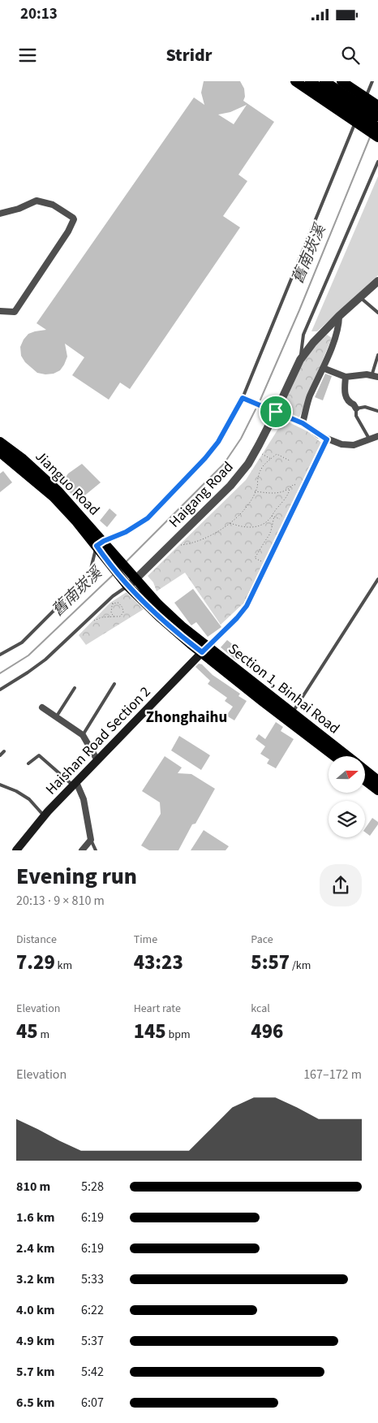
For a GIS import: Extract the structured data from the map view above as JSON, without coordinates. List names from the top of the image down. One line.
{"streets":{"main road":["Jianguo Road","Section 1, Binhai Road","Haishan Road Section 2"],"street":["Haigang Road"]},"crossings":[["Jianguo Road","Section 1, Binhai Road"],["Haigang Road","Section 1, Binhai Road"],["Section 1, Binhai Road","Haishan Road Section 2"]],"districts":["Zhonghaihu"],"water":["舊南崁溪"],"north":"right","page":{"status":"20:13","header":"Stridr","heading":["Evening run","20:13 · 9 × 810 m"],"stats":[["Distance","7.29 km"],["Time","43:23"],["Pace","5:57 /km"],["Elevation","45 m"],["Heart rate","145 bpm"],["kcal","496"]],"chart":["Elevation","167–172 m"],"list":[{"name":"810 m","note":"5:28"},{"name":"1.6 km","note":"6:19"},{"name":"2.4 km","note":"6:19"},{"name":"3.2 km","note":"5:33"},{"name":"4.0 km","note":"6:22"},{"name":"4.9 km","note":"5:37"},{"name":"5.7 km","note":"5:42"},{"name":"6.5 km","note":"6:07"}]}}
